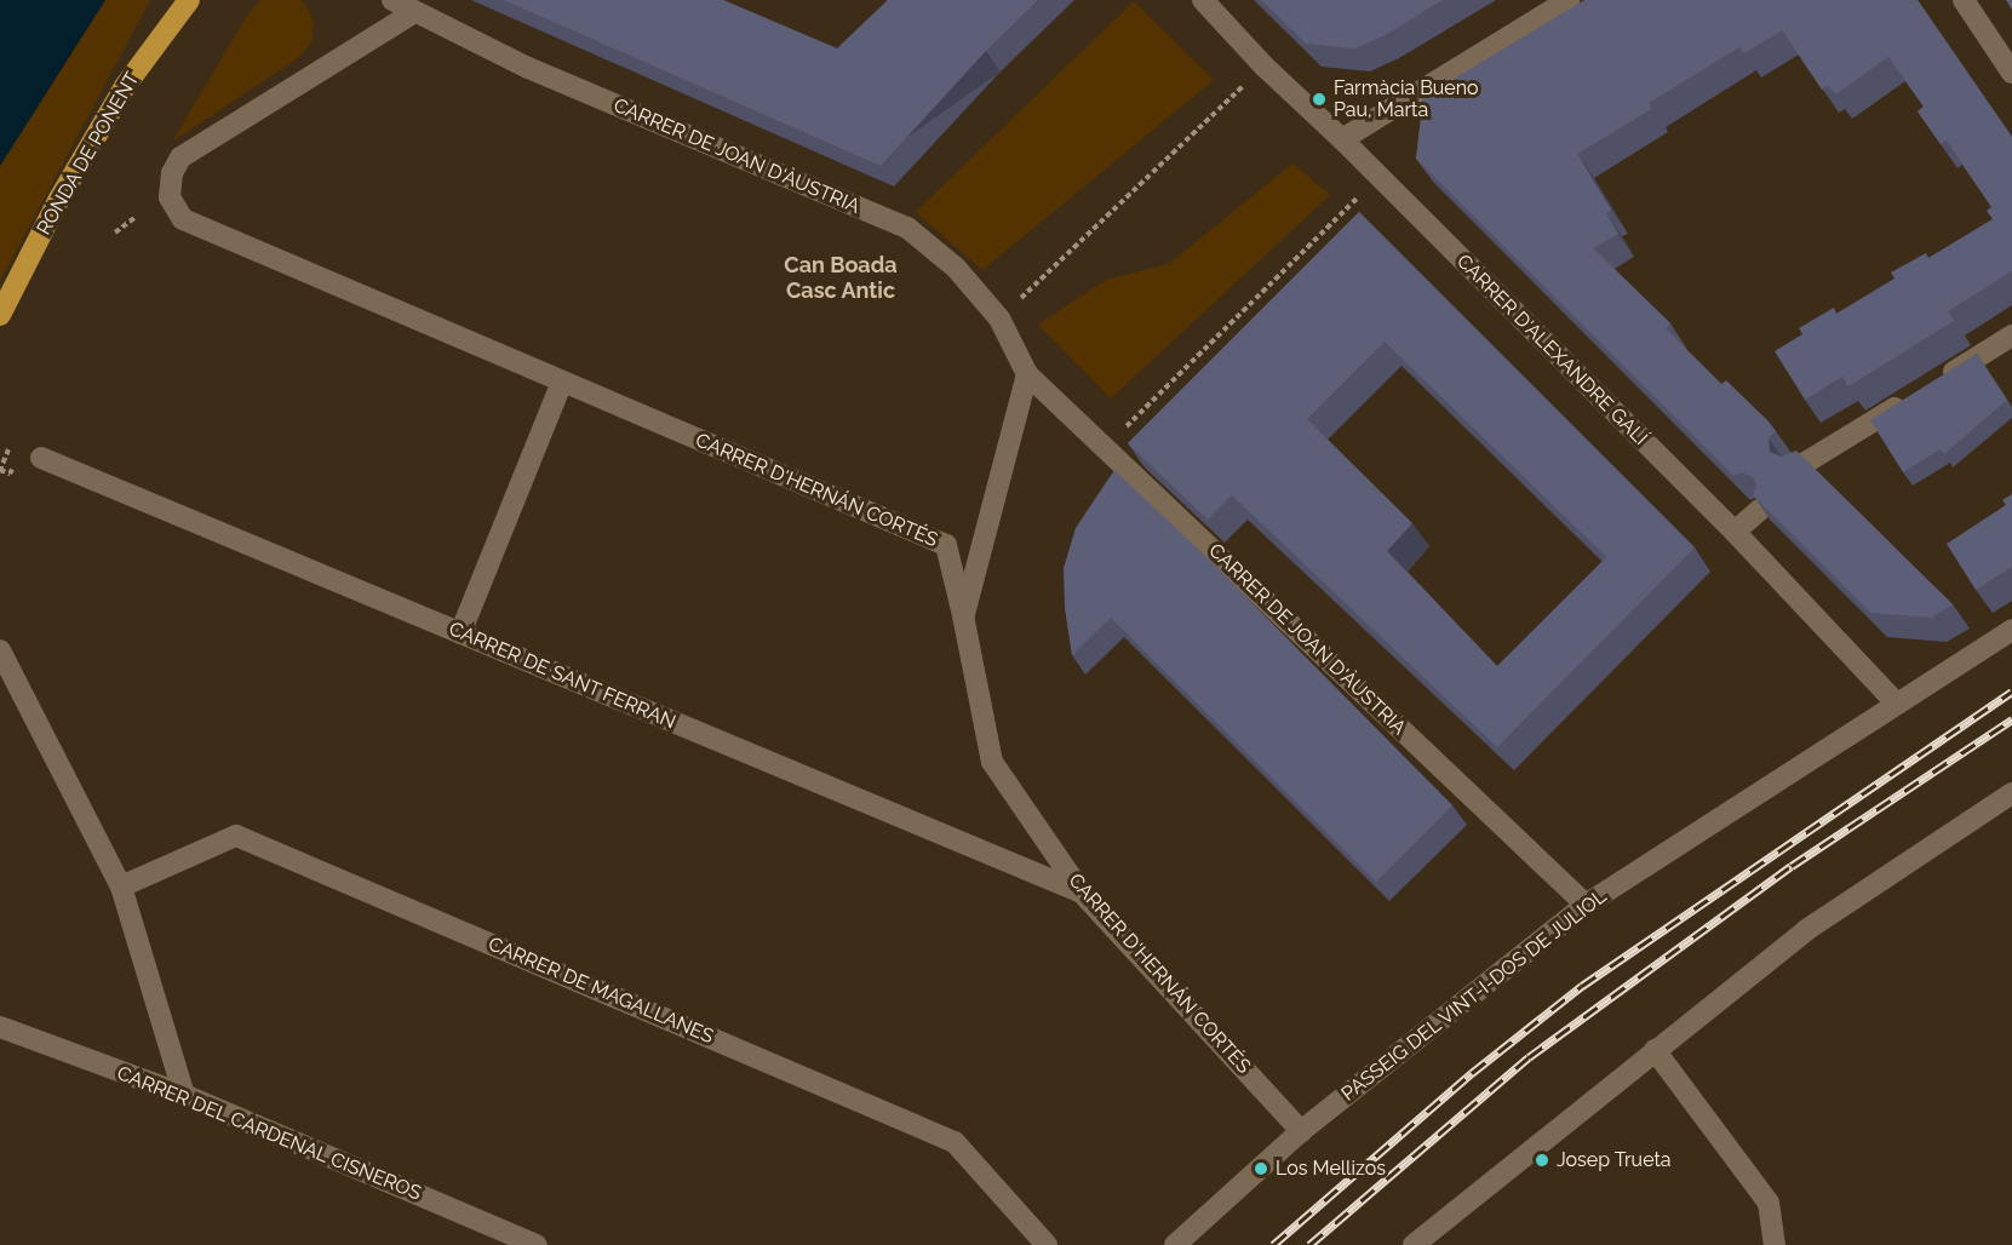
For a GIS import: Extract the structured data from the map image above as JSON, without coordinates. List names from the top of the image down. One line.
{"streets":{"main road":["RONDA DE PONENT"],"street":["CARRER DE JOAN D'ÀUSTRIA","CARRER D'ALEXANDRE GALÍ","CARRER D'HERNÁN CORTÉS","CARRER DE SANT FERRAN","CARRER DE MAGALLANES","PASSEIG DEL VINT-I-DOS DE JULIOL","CARRER DEL CARDENAL CISNEROS"]},"crossings":[["CARRER DE JOAN D'ÀUSTRIA","CARRER D'HERNÁN CORTÉS"],["CARRER DE JOAN D'ÀUSTRIA","PASSEIG DEL VINT-I-DOS DE JULIOL"],["CARRER D'ALEXANDRE GALÍ","PASSEIG DEL VINT-I-DOS DE JULIOL"],["CARRER D'HERNÁN CORTÉS","CARRER DE SANT FERRAN"],["CARRER D'HERNÁN CORTÉS","PASSEIG DEL VINT-I-DOS DE JULIOL"]],"districts":["Can Boada Casc Antic"],"places":["Farmàcia Bueno Pau, Marta","Josep Trueta","Los Mellizos"]}
